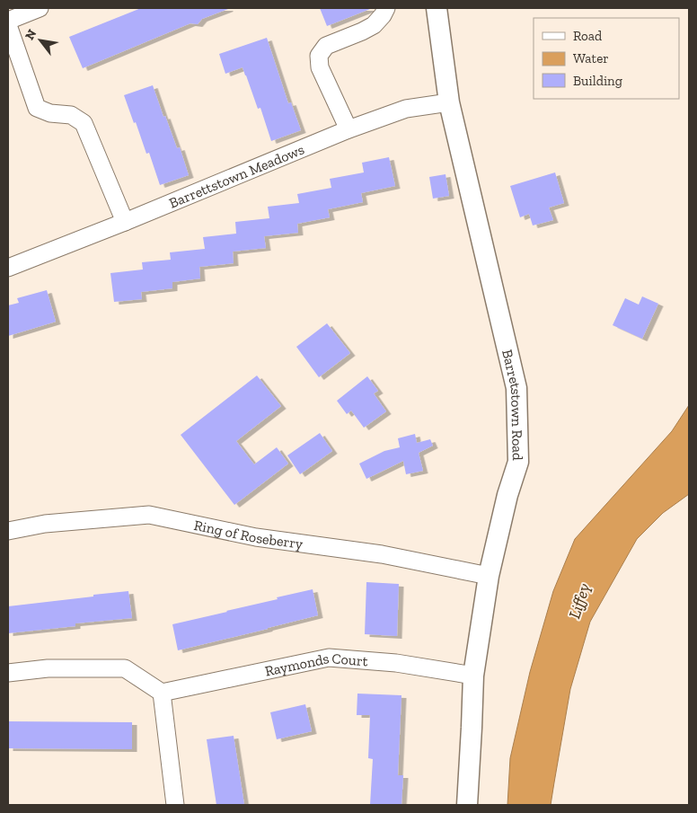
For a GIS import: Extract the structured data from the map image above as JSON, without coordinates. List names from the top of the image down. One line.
{"streets":{"street":["Barrettstown Meadows","Barretstown Road","Ring of Roseberry","Raymonds Court"]},"crossings":[["Barrettstown Meadows","Barretstown Road"],["Barretstown Road","Ring of Roseberry"],["Barretstown Road","Raymonds Court"]],"water":["Liffey"],"legend":["Road","Water","Building"],"north":"top left"}
